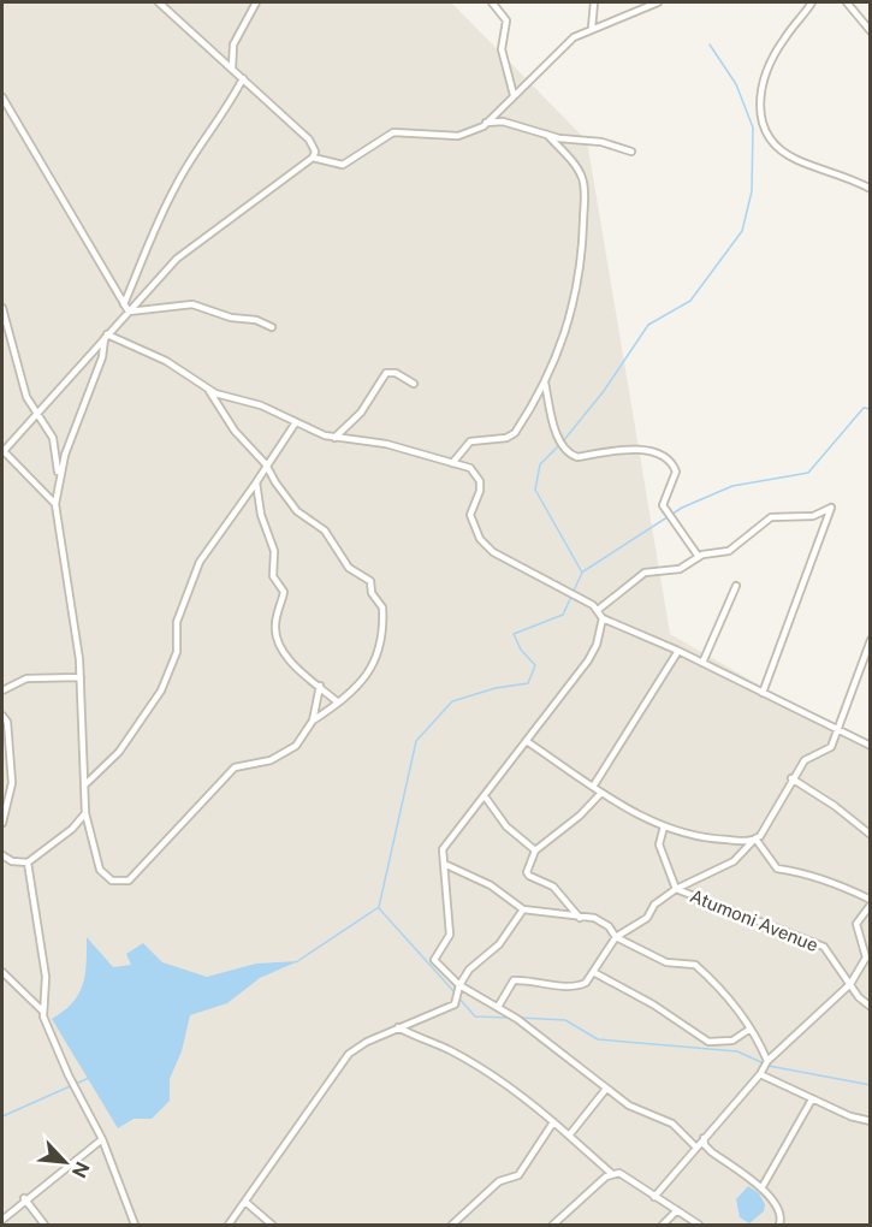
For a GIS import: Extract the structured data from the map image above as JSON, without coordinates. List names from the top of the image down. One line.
{"streets":{"street":["Atumoni Avenue"]},"north":"bottom right"}
